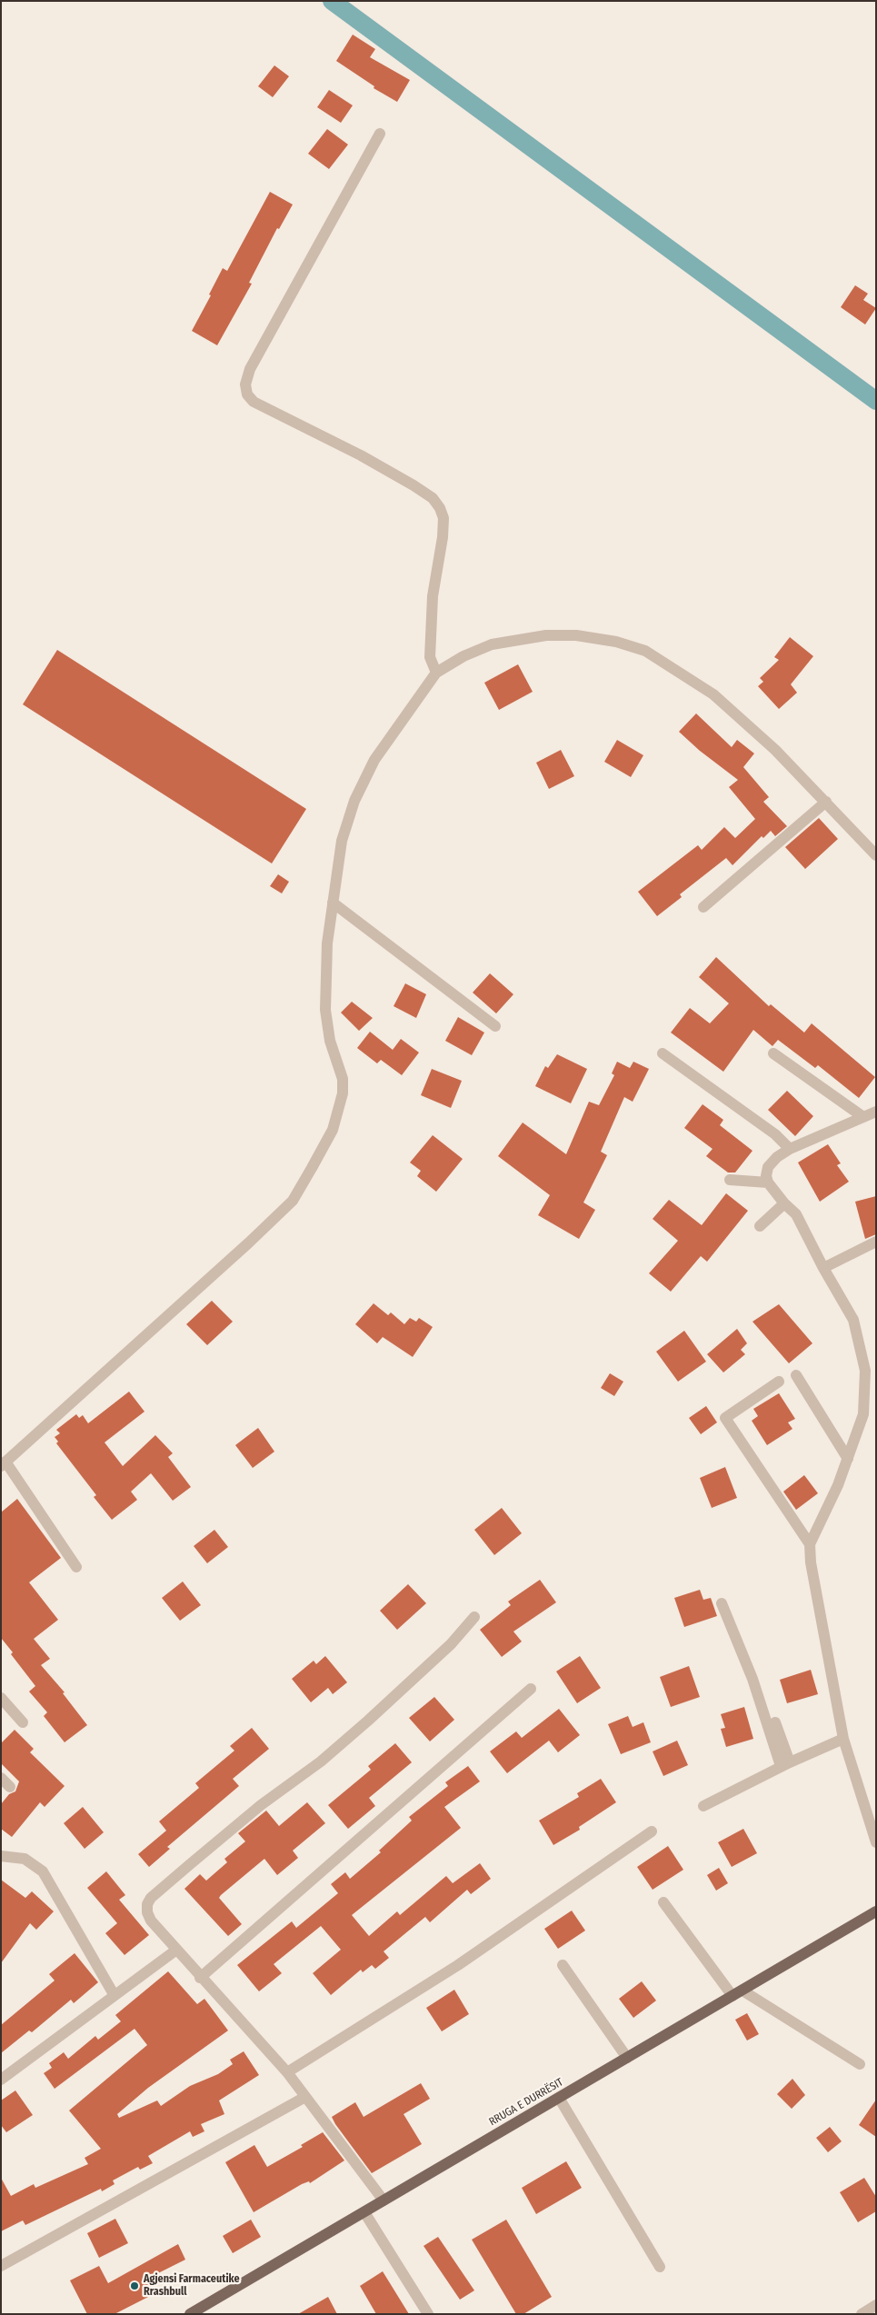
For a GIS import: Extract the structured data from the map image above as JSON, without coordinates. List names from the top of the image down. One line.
{"streets":{"main road":["RRUGA E DURRËSIT"]},"places":["Agjensi Farmaceutike Rrashbull"]}
